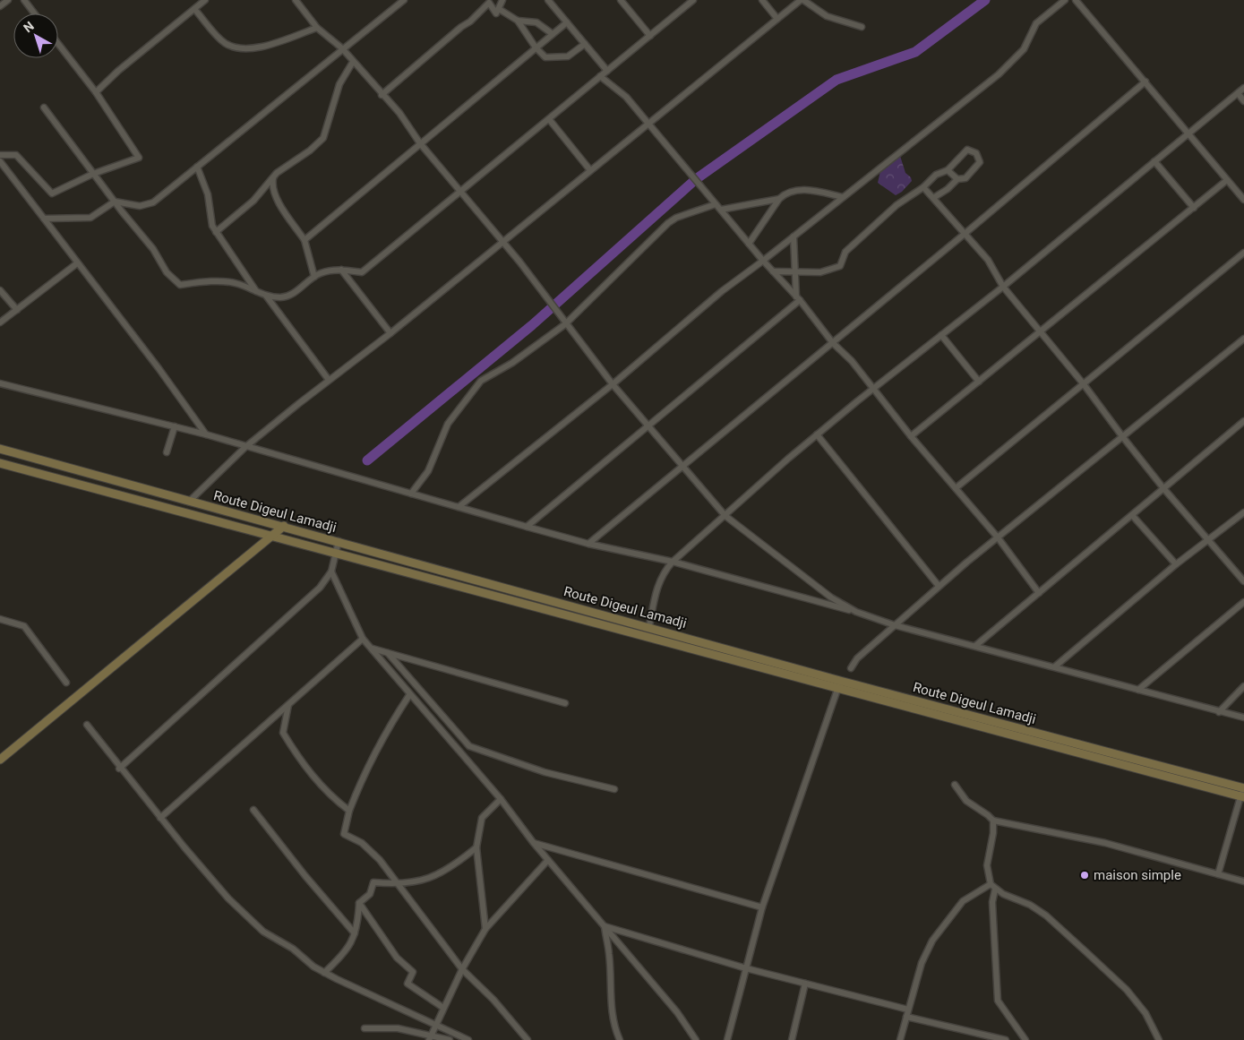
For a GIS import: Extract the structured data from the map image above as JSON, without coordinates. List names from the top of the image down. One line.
{"streets":{"main road":["Route Digeul Lamadji"]},"places":["maison simple"],"north":"top left"}
